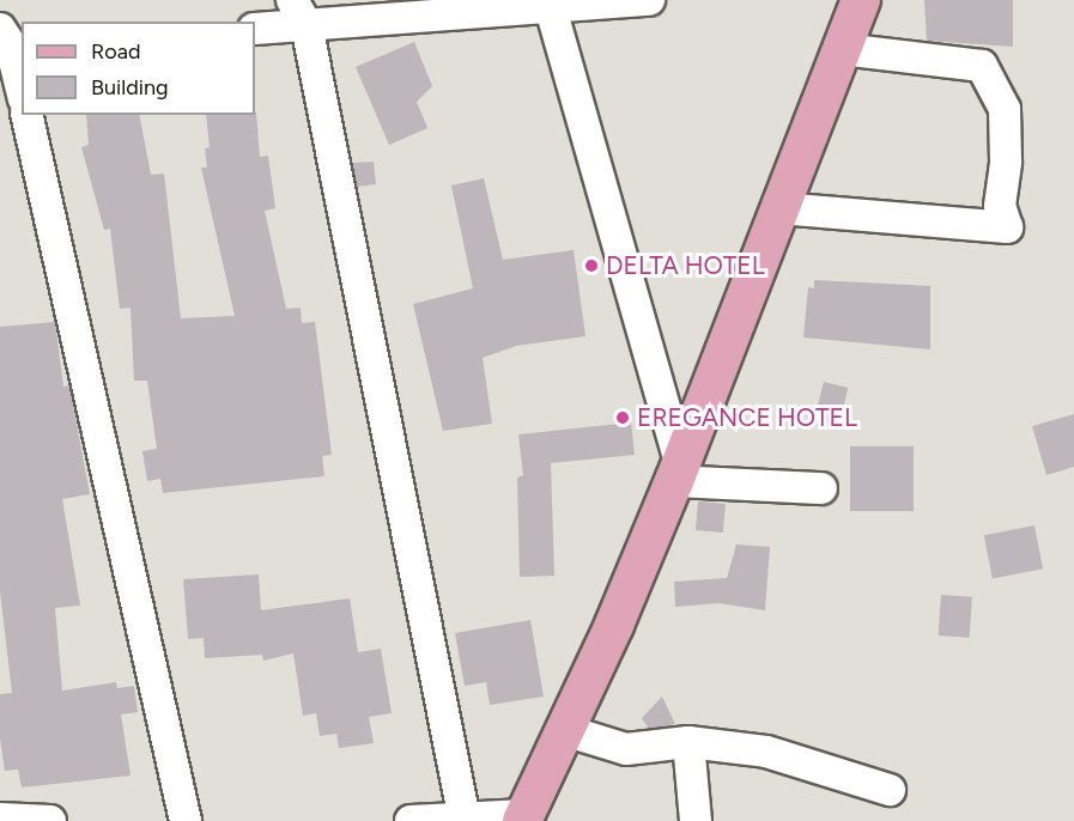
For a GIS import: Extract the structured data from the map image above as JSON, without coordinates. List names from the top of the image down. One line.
{"places":["DELTA HOTEL","EREGANCE HOTEL"],"legend":["Road","Building"]}
